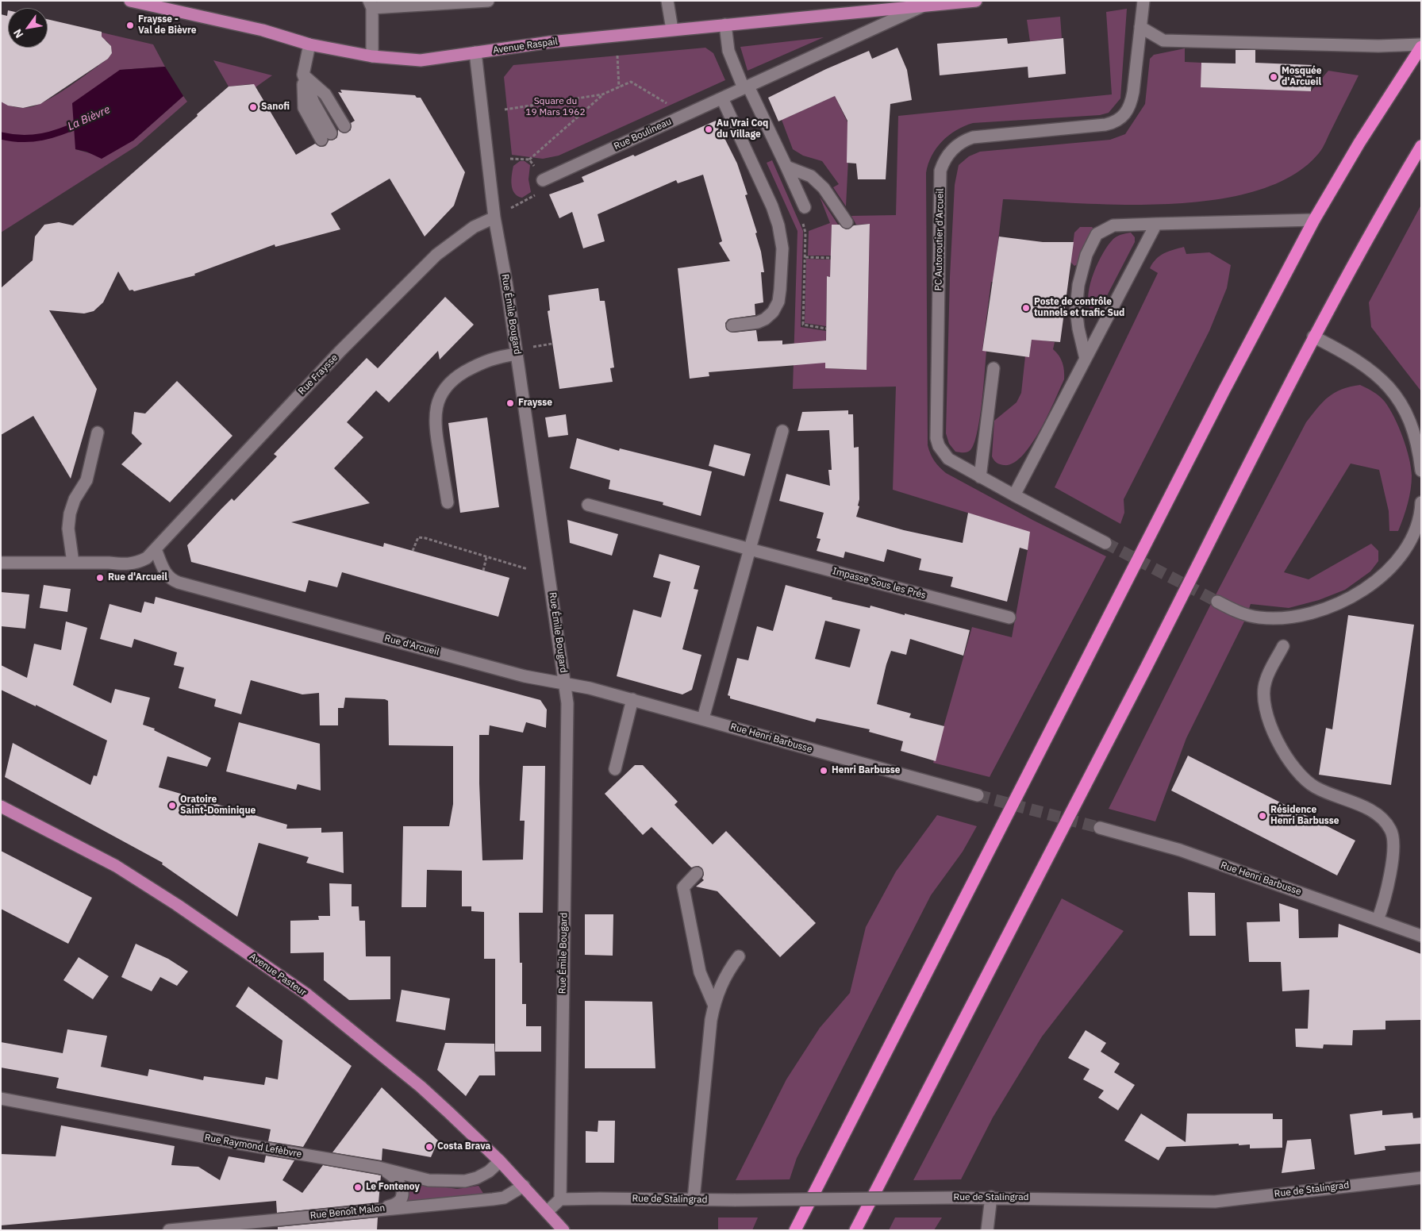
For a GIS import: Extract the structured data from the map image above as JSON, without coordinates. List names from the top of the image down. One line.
{"streets":{"main road":["Avenue Raspail","Avenue Pasteur"],"street":["Rue Boulineau","PC Autoroutier d’Arcueil","Rue Émile Bougard","Rue Fraysse","Impasse Sous les Prés","Rue d'Arcueil","Rue Henri Barbusse","Rue Raymond Lefèbvre","Rue de Stalingrad","Rue Benoît Malon"]},"crossings":[["Avenue Raspail","Rue Boulineau"],["Avenue Raspail","Rue Émile Bougard"],["Rue Émile Bougard","Rue Fraysse"],["Rue Émile Bougard","Rue d'Arcueil"],["Rue Émile Bougard","Rue Henri Barbusse"],["Rue Émile Bougard","Rue de Stalingrad"],["Rue Fraysse","Rue d'Arcueil"],["Rue d'Arcueil","Rue Henri Barbusse"],["Avenue Pasteur","Rue Raymond Lefèbvre"],["Avenue Pasteur","Rue Benoît Malon"]],"water":["La Bièvre"],"parks":["Square du 19 Mars 1962"],"places":["Fraysse - Val de Bièvre","Mosquée d'Arcueil","Sanofi","Au Vrai Coq du Village","Poste de contrôle tunnels et trafic Sud","Fraysse","Rue d'Arcueil","Henri Barbusse","Oratoire Saint-Dominique","Résidence Henri Barbusse","Costa Brava","Le Fontenoy"],"north":"bottom left"}
